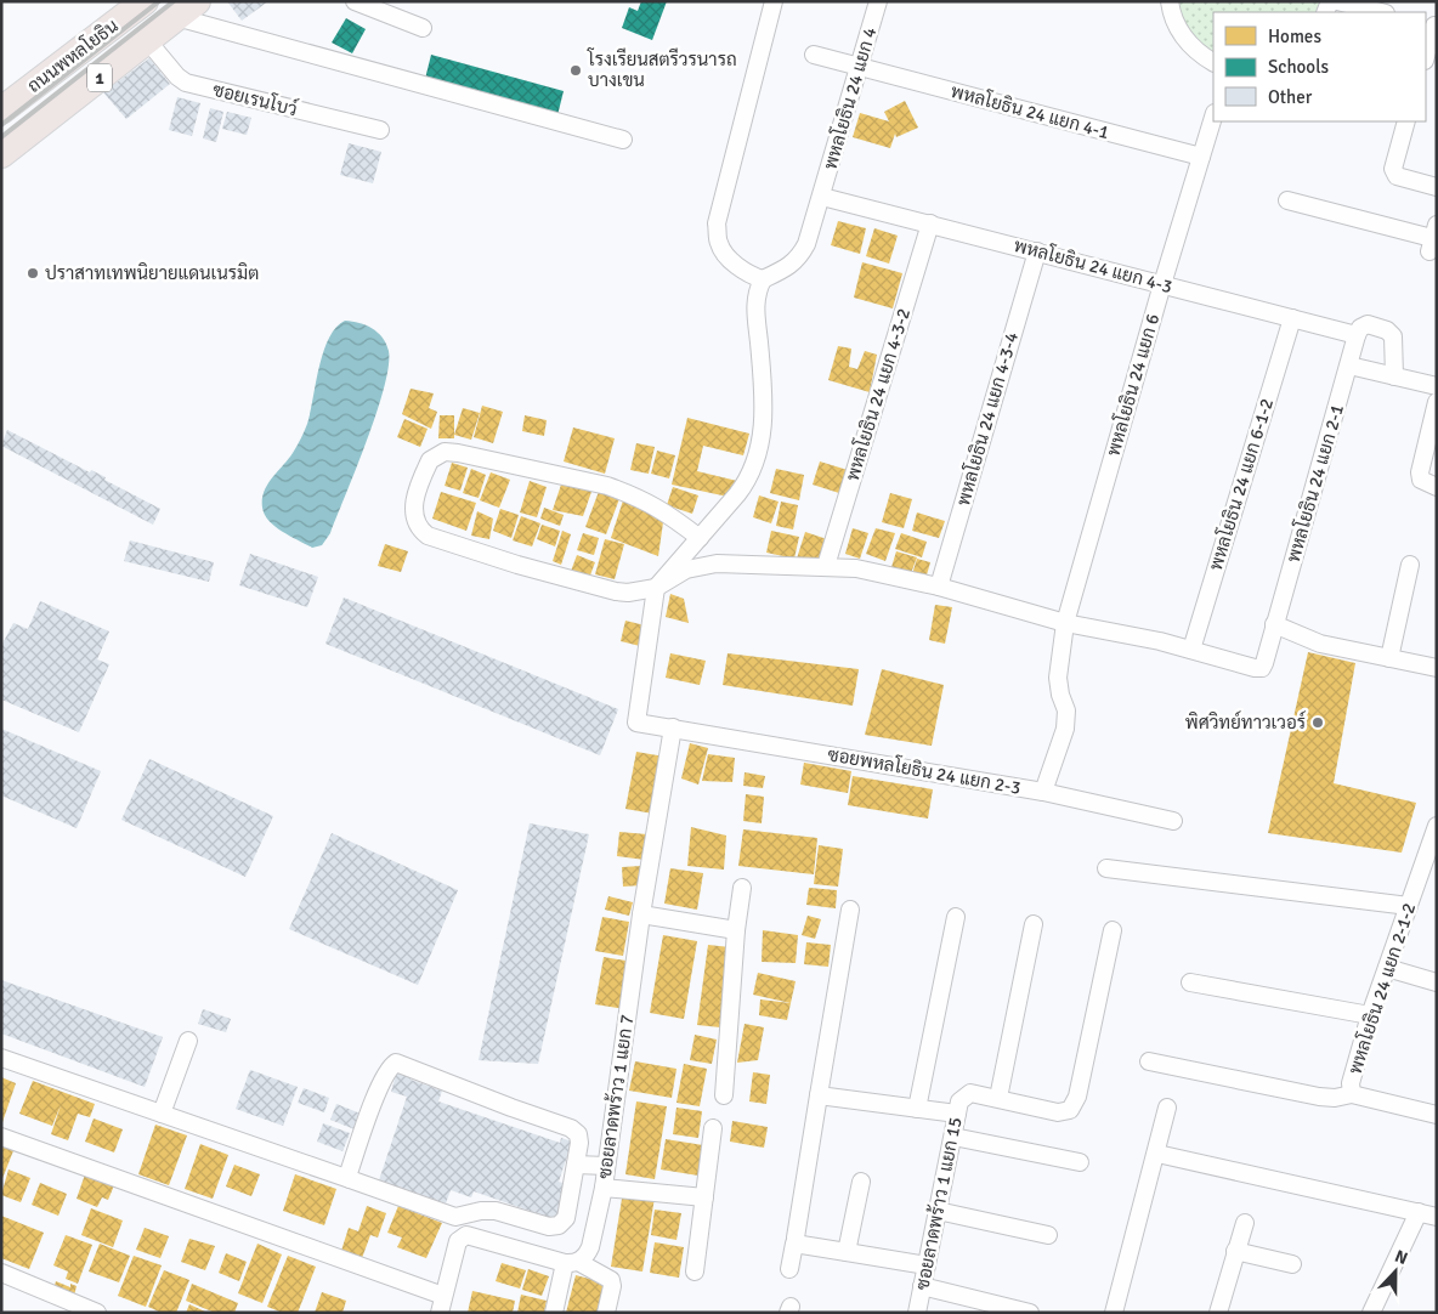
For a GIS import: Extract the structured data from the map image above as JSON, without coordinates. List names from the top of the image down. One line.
{"streets":{"main road":["ถนนพหลโยธิน","1"],"street":["พหลโยธิน 24 แยก 4","ซอยเรนโบว์","พหลโยธิน 24 แยก 4-1","พหลโยธิน 24 แยก 4-3","พหลโยธิน 24 แยก 6","พหลโยธิน 24 แยก 4-3-2","พหลโยธิน 24 แยก 4-3-4","พหลโยธิน 24 แยก 2-1","พหลโยธิน 24 แยก 6-1-2","ซอยพหลโยธิน 24 แยก 2-3","พหลโยธิน 24 แยก 2-1-2","ซอยลาดพร้าว 1 แยก 7","ซอยลาดพร้าว 1 แยก 15"]},"crossings":[["ถนนพหลโยธิน","ซอยเรนโบว์"],["พหลโยธิน 24 แยก 4","พหลโยธิน 24 แยก 4-1"],["พหลโยธิน 24 แยก 4","พหลโยธิน 24 แยก 4-3"],["พหลโยธิน 24 แยก 4-1","พหลโยธิน 24 แยก 6"],["พหลโยธิน 24 แยก 4-3","พหลโยธิน 24 แยก 6"],["พหลโยธิน 24 แยก 4-3","พหลโยธิน 24 แยก 4-3-2"],["พหลโยธิน 24 แยก 4-3","พหลโยธิน 24 แยก 4-3-4"],["พหลโยธิน 24 แยก 4-3","พหลโยธิน 24 แยก 2-1"],["พหลโยธิน 24 แยก 4-3","พหลโยธิน 24 แยก 6-1-2"],["พหลโยธิน 24 แยก 6","พหลโยธิน 24 แยก 2-1"],["พหลโยธิน 24 แยก 6","ซอยพหลโยธิน 24 แยก 2-3"],["พหลโยธิน 24 แยก 4-3-2","พหลโยธิน 24 แยก 2-1"],["พหลโยธิน 24 แยก 4-3-4","พหลโยธิน 24 แยก 2-1"],["พหลโยธิน 24 แยก 2-1","พหลโยธิน 24 แยก 6-1-2"],["พหลโยธิน 24 แยก 2-1","ซอยพหลโยธิน 24 แยก 2-3"],["ซอยพหลโยธิน 24 แยก 2-3","ซอยลาดพร้าว 1 แยก 7"]],"places":["โรงเรียนสตรีวรนารถ บางเขน","ปราสาทเทพนิยายแดนเนรมิต","พิศวิทย์ทาวเวอร์"],"legend":["Homes","Schools","Other"],"north":"top"}
